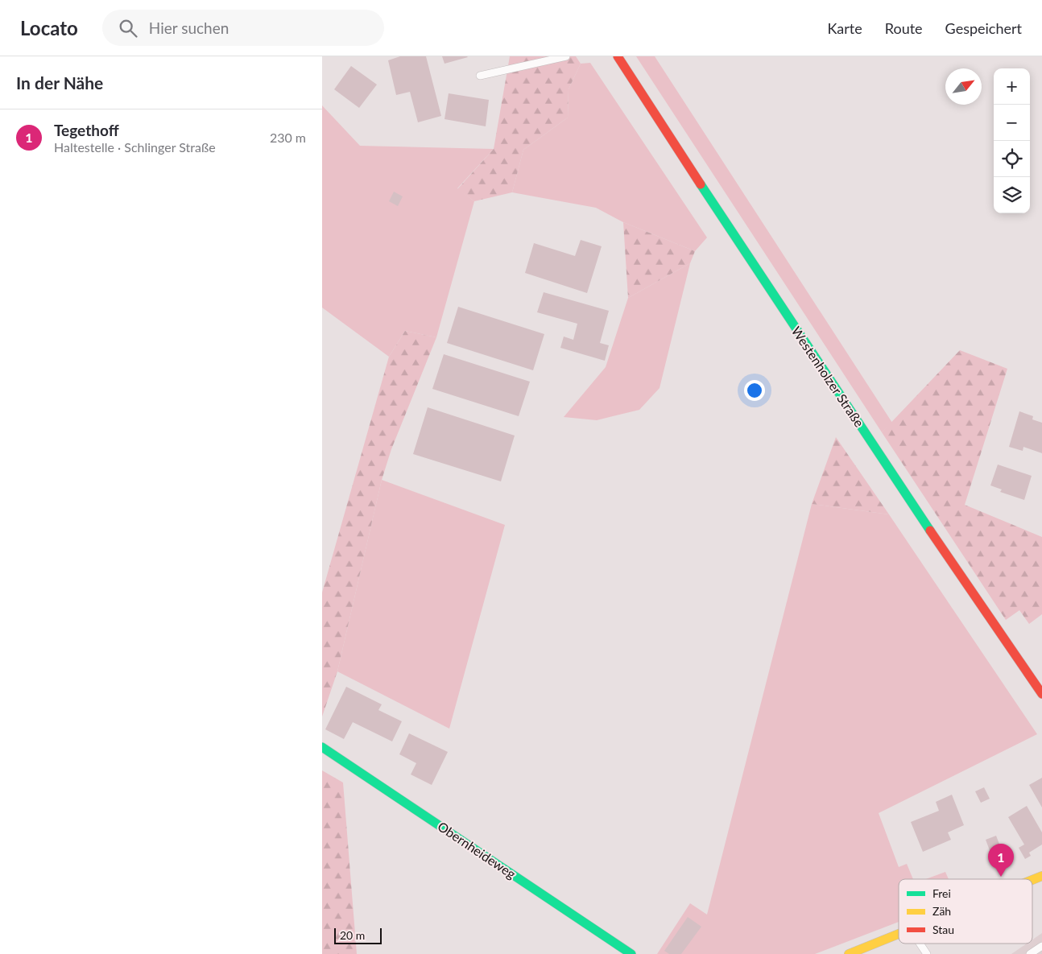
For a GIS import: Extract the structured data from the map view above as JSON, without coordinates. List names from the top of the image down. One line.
{"streets":{"main road":["Westenholzer Straße","Obernheideweg"]},"legend":["Frei","Zäh","Stau"],"scale_bar":"20 m","north":"top right","page":{"header":"Locato","search":"Hier suchen","nav":["Karte","Route","Gespeichert"],"heading":"In der Nähe","map_buttons":["+","−"],"list":[{"mark":"1","name":"Tegethoff","note":"Haltestelle · Schlinger Straße","value":"230 m"}],"pins":"1","scale":"20 m"}}
